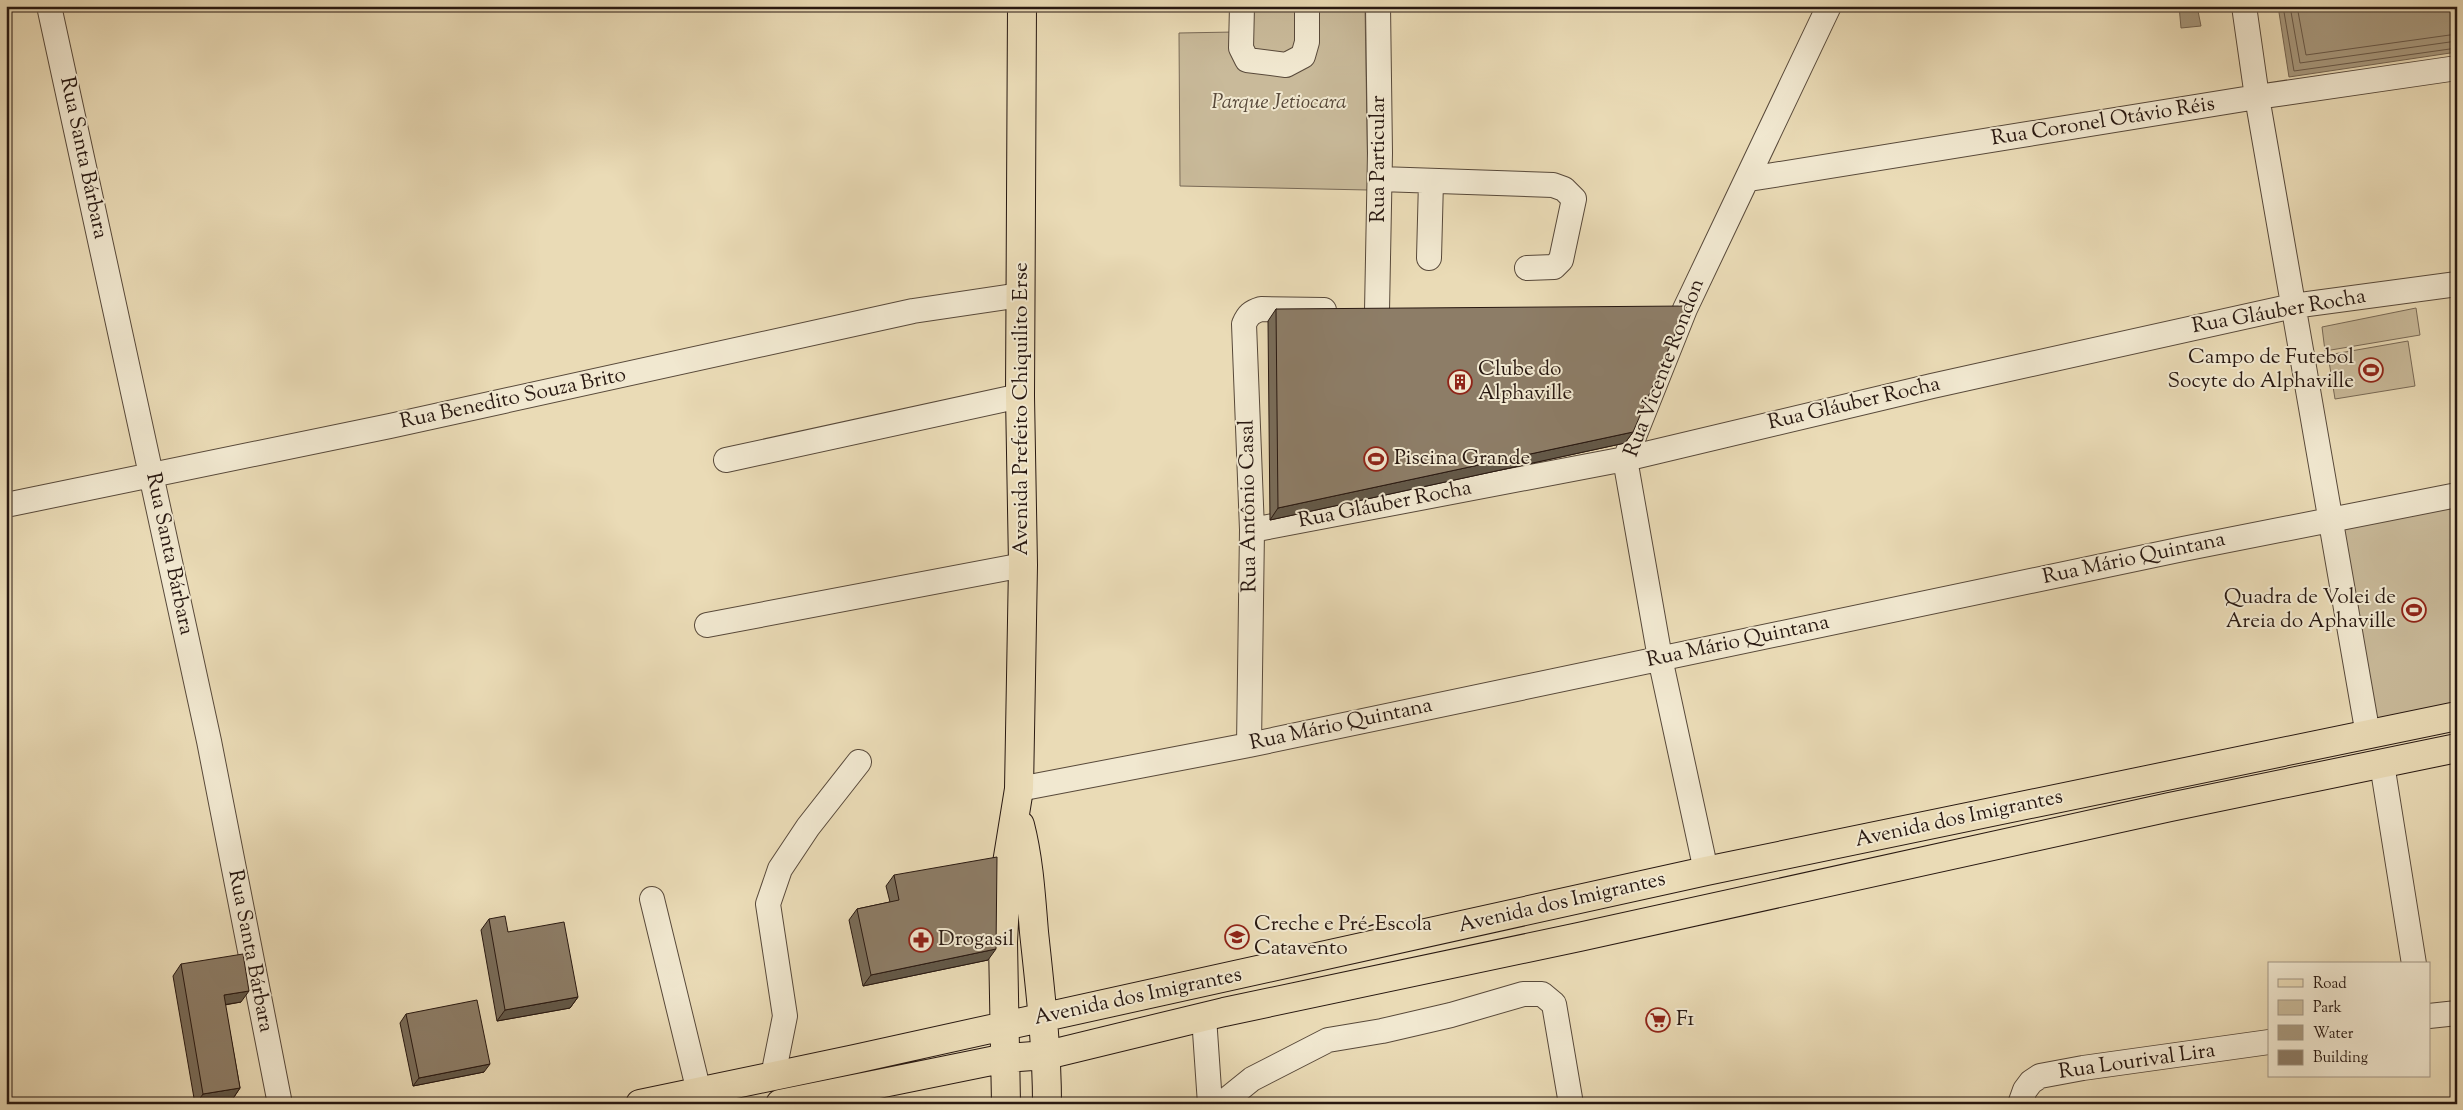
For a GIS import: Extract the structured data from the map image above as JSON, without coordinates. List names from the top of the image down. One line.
{"streets":{"main road":["Avenida Prefeito Chiquilito Erse","Avenida dos Imigrantes"],"street":["Rua Coronel Otávio Réis","Rua Santa Bárbara","Rua Particular","Rua Gláuber Rocha","Rua Vicente Rondon","Rua Benedito Souza Brito","Rua Antônio Casal","Rua Mário Quintana","Rua Lourival Lira"]},"crossings":[["Rua Coronel Otávio Réis","Rua Vicente Rondon"],["Rua Santa Bárbara","Rua Benedito Souza Brito"],["Rua Particular","Rua Antônio Casal"],["Rua Gláuber Rocha","Rua Vicente Rondon"],["Rua Gláuber Rocha","Rua Antônio Casal"],["Rua Vicente Rondon","Rua Mário Quintana"],["Rua Vicente Rondon","Avenida dos Imigrantes"],["Rua Benedito Souza Brito","Avenida Prefeito Chiquilito Erse"],["Avenida Prefeito Chiquilito Erse","Rua Mário Quintana"],["Avenida Prefeito Chiquilito Erse","Avenida dos Imigrantes"],["Rua Antônio Casal","Rua Mário Quintana"]],"parks":["Parque Jetiocara"],"places":{"sports":["Campo de Futebol Socyte do Alphaville","Piscina Grande","Quadra de Volei de Areia do Aphaville"],"building":["Clube do Alphaville"],"school or university":["Creche e Pré-Escola Catavento"],"pharmacy":["Drogasil"],"supermarket":["F1"]},"legend":["Road","Park","Water","Building"]}
